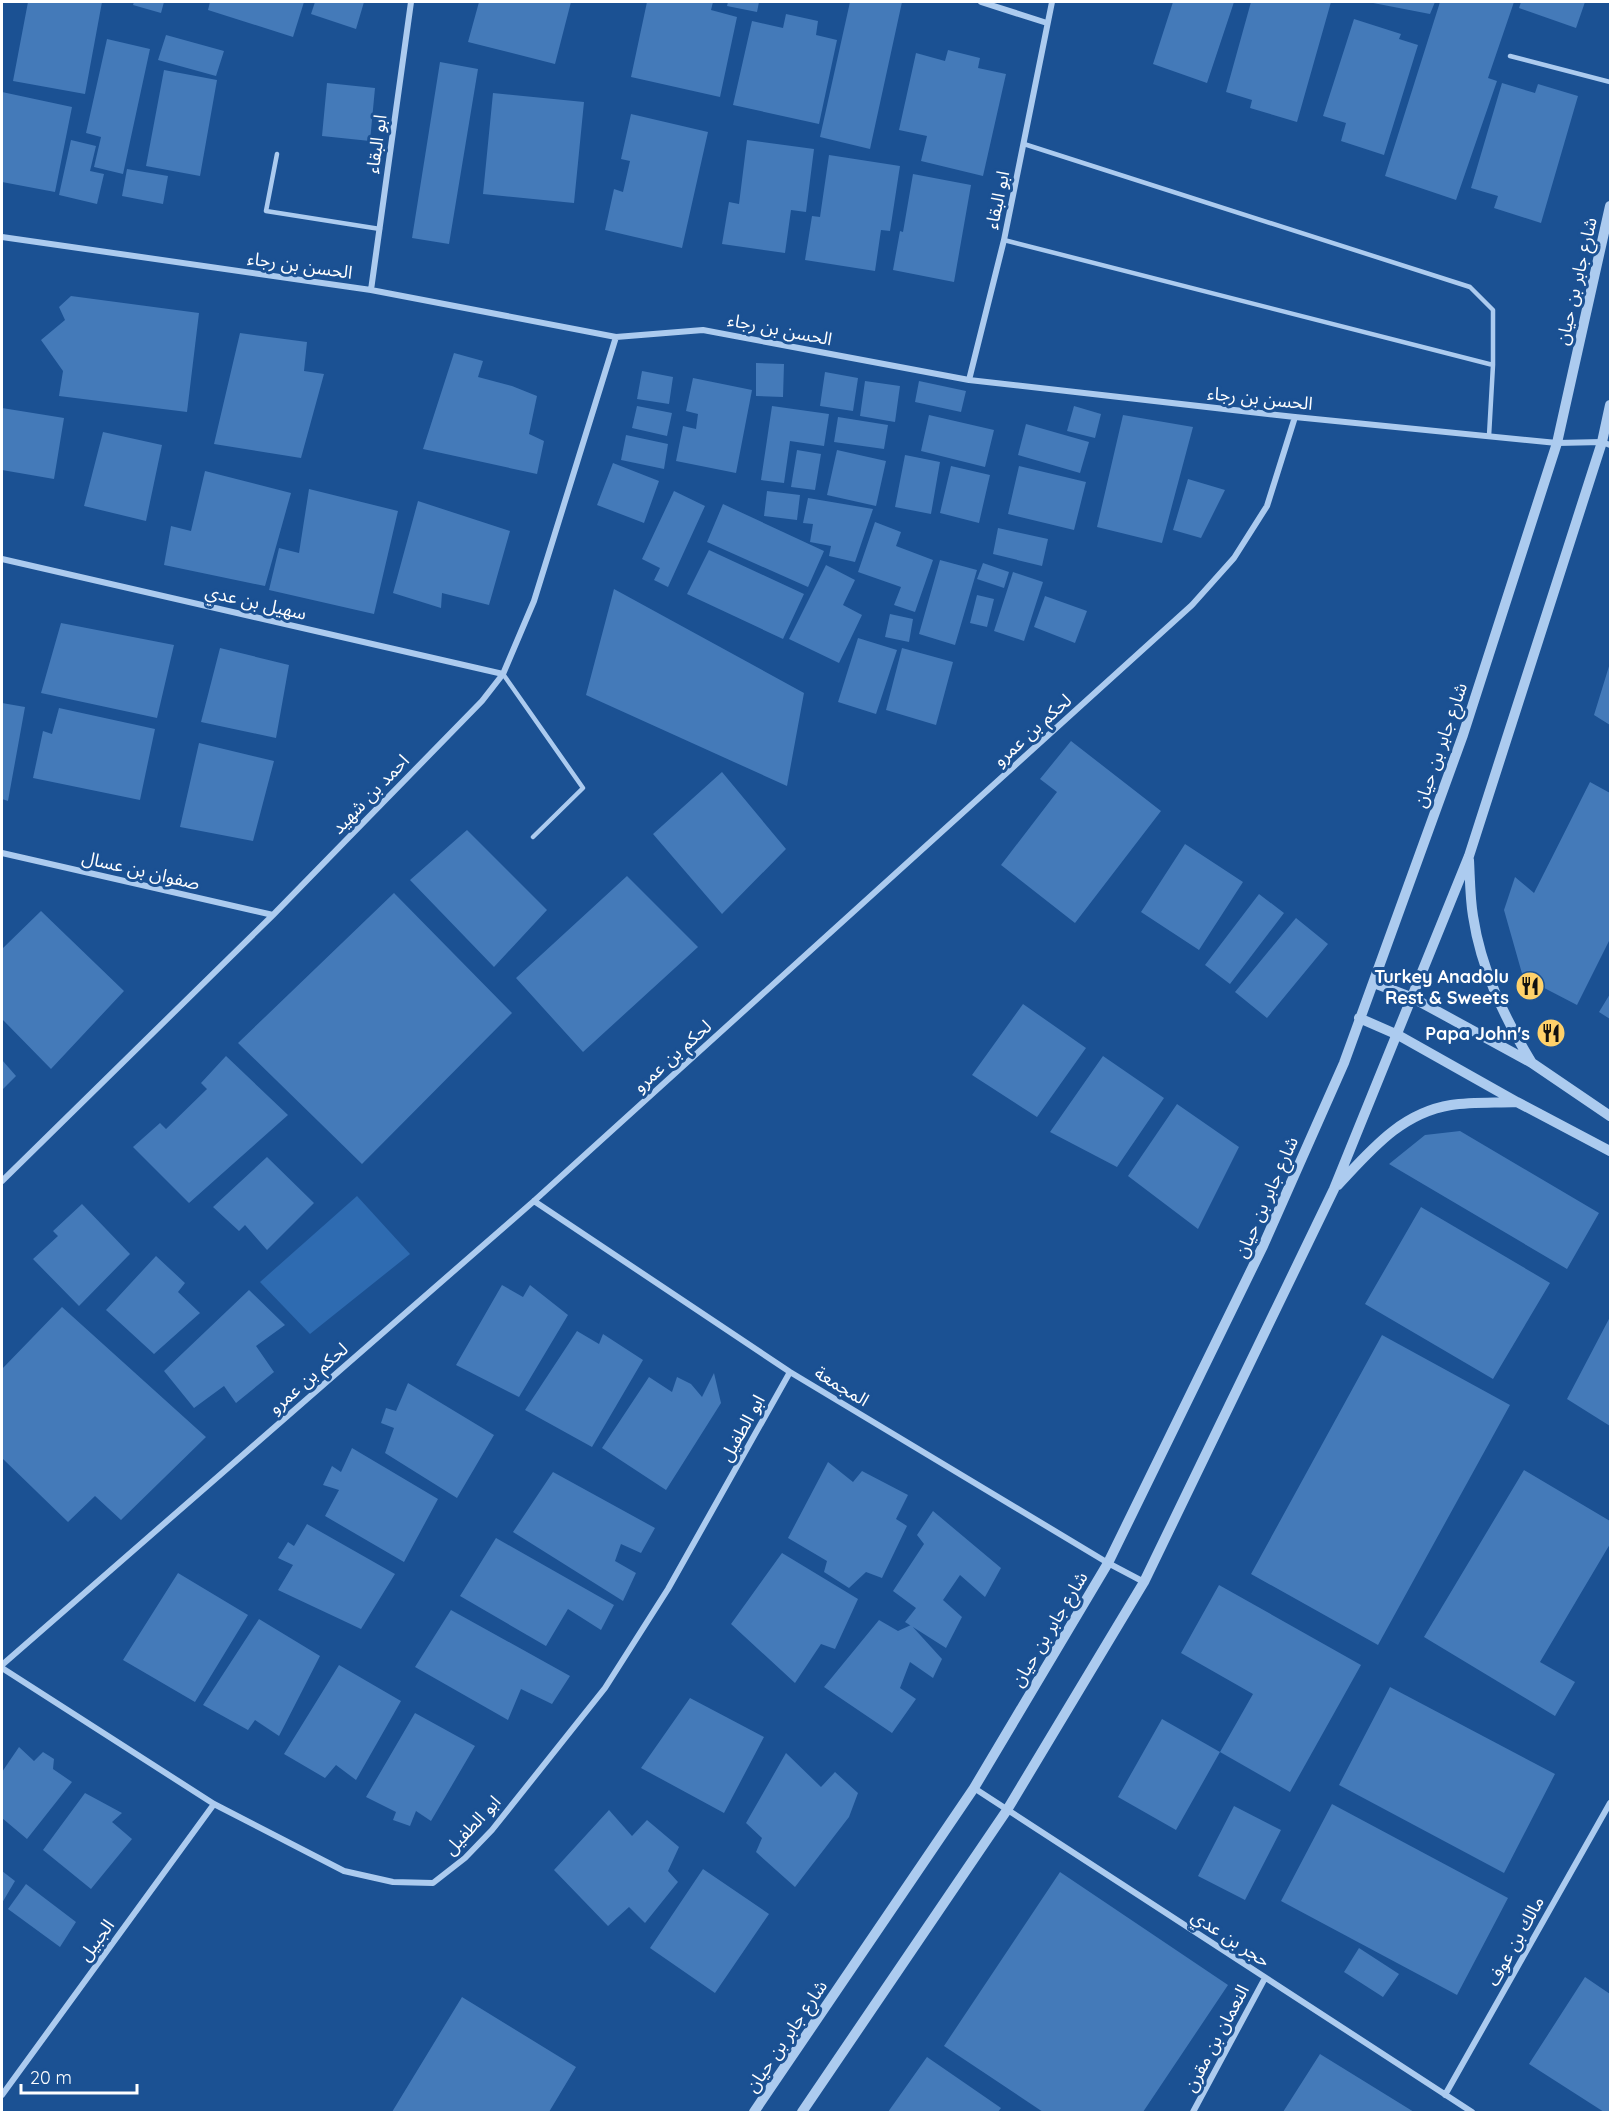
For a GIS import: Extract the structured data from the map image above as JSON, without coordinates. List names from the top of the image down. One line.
{"streets":{"street":["ابو البقاء","الحسن بن رجاء","شارع جابر بن حيان","سهيل بن عدي","لحكم بن عمرو","احمد بن شهيد","صفوان بن عسال","المجمعة","ابو الطفيل","حجر بن عدي","الجبيل","مالك بن عوف","النعمان بن مقرن"]},"crossings":[["ابو البقاء","الحسن بن رجاء"],["الحسن بن رجاء","شارع جابر بن حيان"],["الحسن بن رجاء","لحكم بن عمرو"],["الحسن بن رجاء","احمد بن شهيد"],["شارع جابر بن حيان","المجمعة"],["شارع جابر بن حيان","حجر بن عدي"],["سهيل بن عدي","احمد بن شهيد"],["لحكم بن عمرو","المجمعة"],["لحكم بن عمرو","ابو الطفيل"],["احمد بن شهيد","صفوان بن عسال"],["المجمعة","ابو الطفيل"],["ابو الطفيل","الجبيل"],["حجر بن عدي","مالك بن عوف"],["حجر بن عدي","النعمان بن مقرن"]],"places":{"restaurant":["Turkey Anadolu Rest & Sweets","Papa John's"]},"scale_bar":"20 m"}
